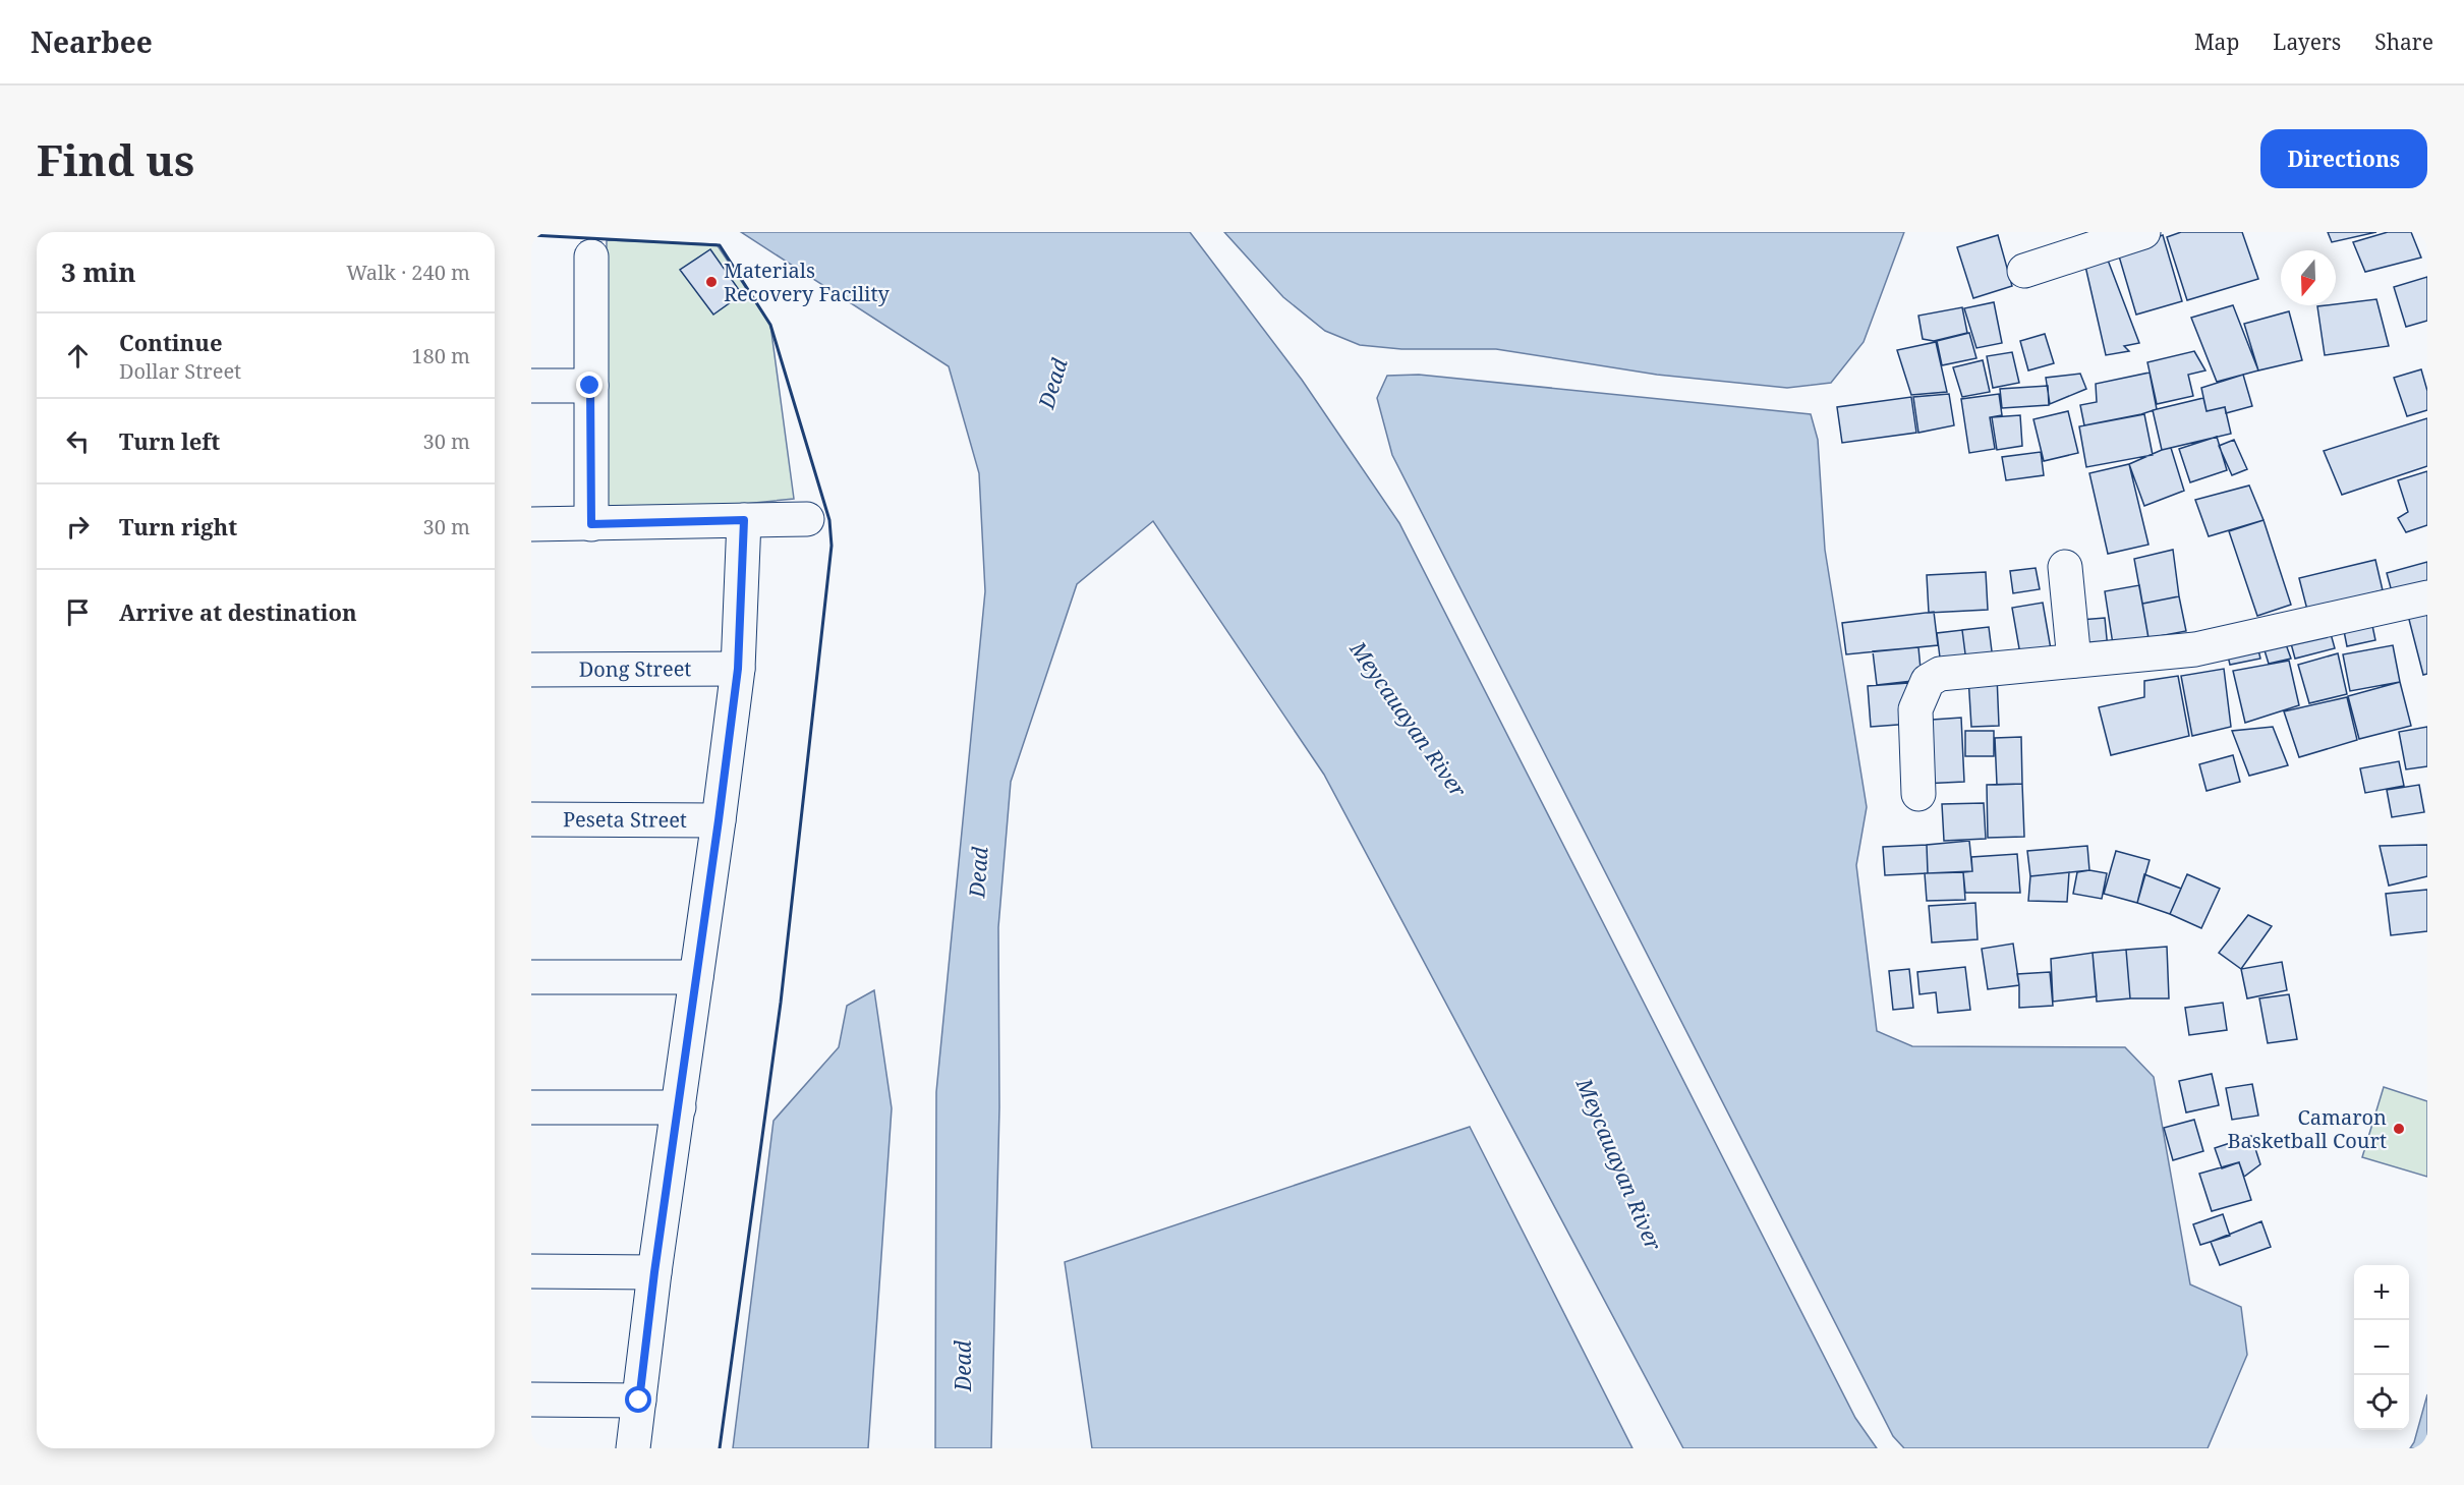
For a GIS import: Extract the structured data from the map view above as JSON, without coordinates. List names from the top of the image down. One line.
{"streets":{"street":["Dong Street","Peseta Street"]},"water":["Dead","Meycauayan River"],"places":["Materials Recovery Facility","Camaron Basketball Court"],"north":"bottom","page":{"header":"Nearbee","nav":["Map","Layers","Share"],"buttons":"Directions","title":"Find us","heading":["3 min","Walk · 240 m"],"list":[["Continue","Dollar Street","180 m"],["Turn left","30 m"],["Turn right","30 m"],"Arrive at destination"],"map_buttons":["+","−"]}}
